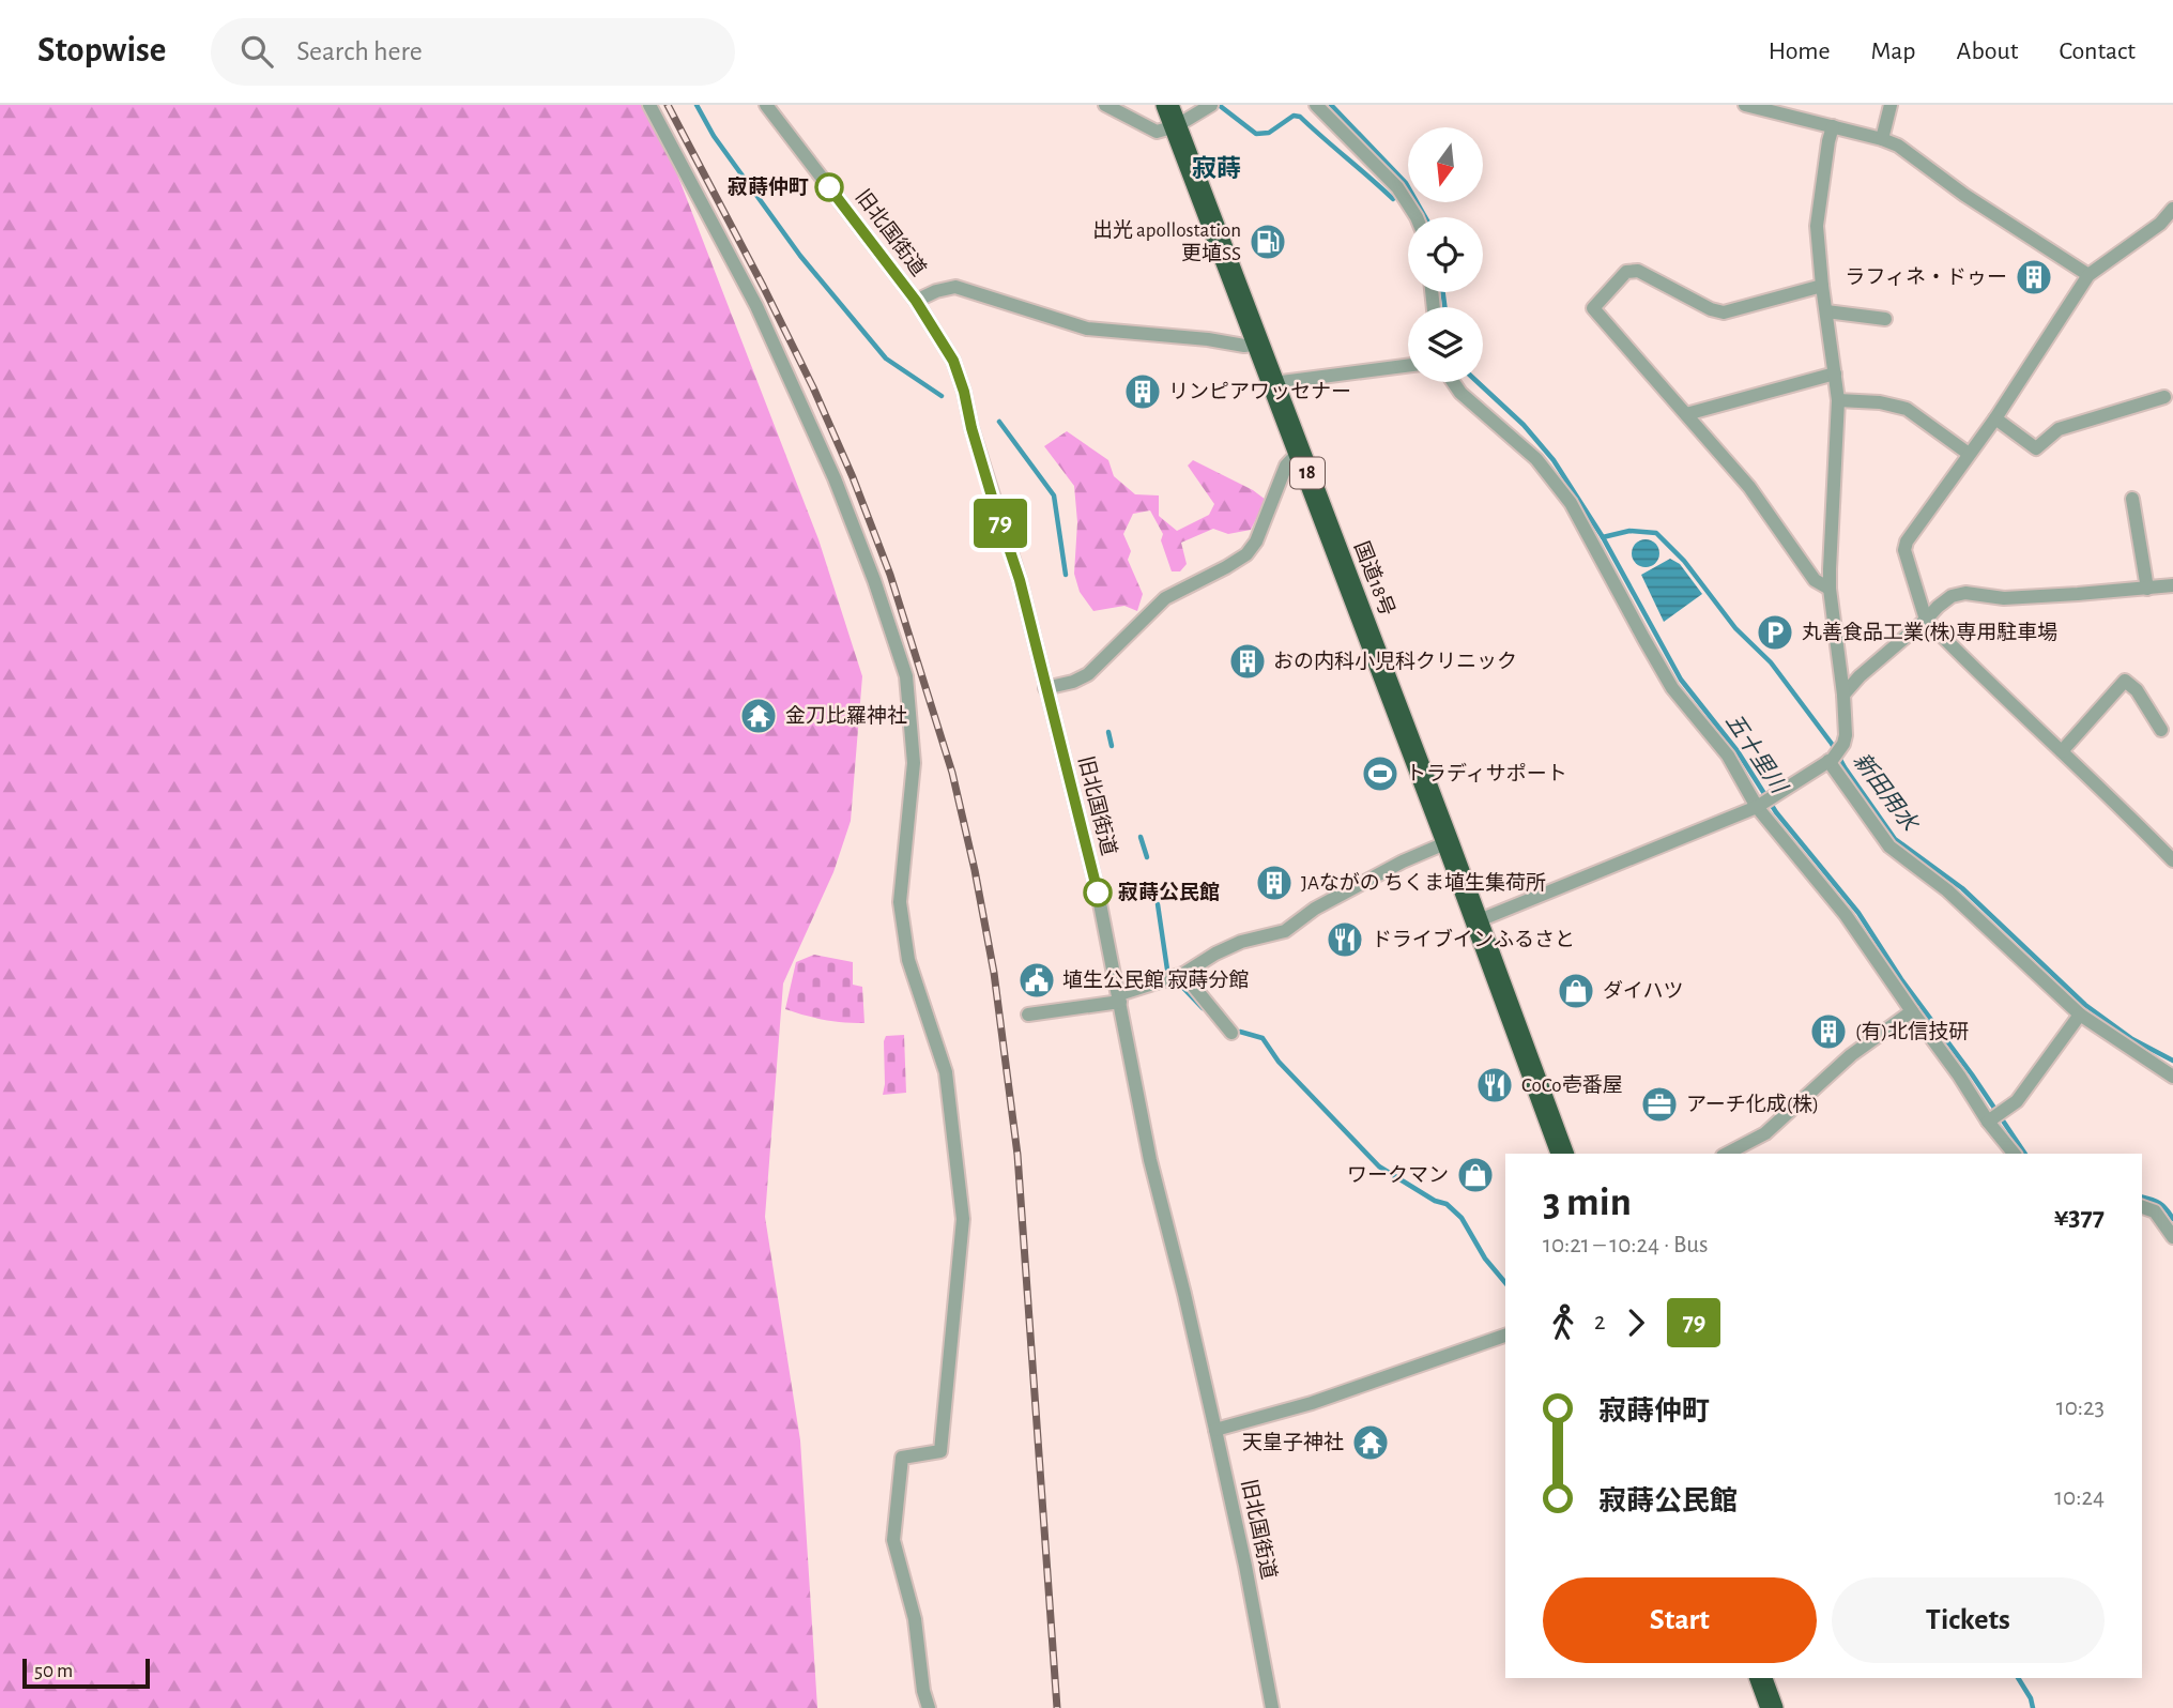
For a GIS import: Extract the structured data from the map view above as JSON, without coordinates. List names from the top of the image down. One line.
{"streets":{"highway":["18","国道18号"],"street":["旧北国街道"]},"districts":["寂蒔"],"water":["五十里川","新田用水"],"places":{"other":["寂蒔仲町","寂蒔公民館"],"fuel station":["出光 apollostation 更埴SS"],"building":["ラフィネ・ドゥー","リンピアワッセナー","おの内科小児科クリニック","JAながの ちくま埴生集荷所","(有)北信技研"],"parking":["丸善食品工業(株)専用駐車場"],"temple":["金刀比羅神社","天皇子神社"],"sports":["トラディサポート"],"restaurant":["ドライブインふるさと","CoCo壱番屋"],"public building":["埴生公民館 寂蒔分館"],"shop":["ダイハツ","ワークマン"],"office":["アーチ化成(株)"]},"lines":["bus line 79"],"scale_bar":"50 m","north":"bottom","page":{"header":"Stopwise","search":"Search here","nav":["Home","Map","About","Contact"],"on_map":"79","heading":["3 min","10:21 – 10:24 · Bus","¥377"],"legs":["2","79"],"list":[{"name":"寂蒔仲町","value":"10:23"},{"name":"寂蒔公民館","value":"10:24"}],"buttons":["Start","Tickets"],"scale":"50 m"}}
